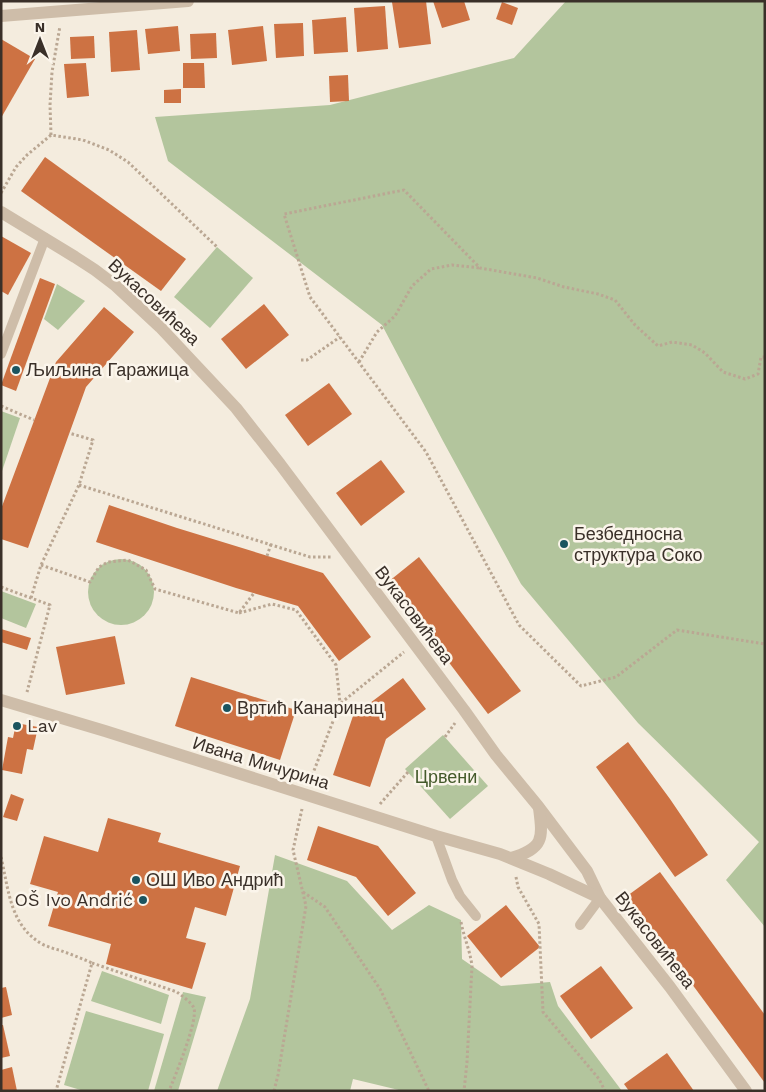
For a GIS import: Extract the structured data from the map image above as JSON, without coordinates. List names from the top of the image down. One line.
{"streets":{"street":["Вукасовићева","Ивана Мичурина"]},"crossings":[["Вукасовићева","Ивана Мичурина"]],"parks":["Црвени"],"places":["Љиљина Гаражица","Безбедносна структура Соко","Вртић Канаринац","Lav","ОШ Иво Андрић","OŠ Ivo Andrić"],"north":"top"}
